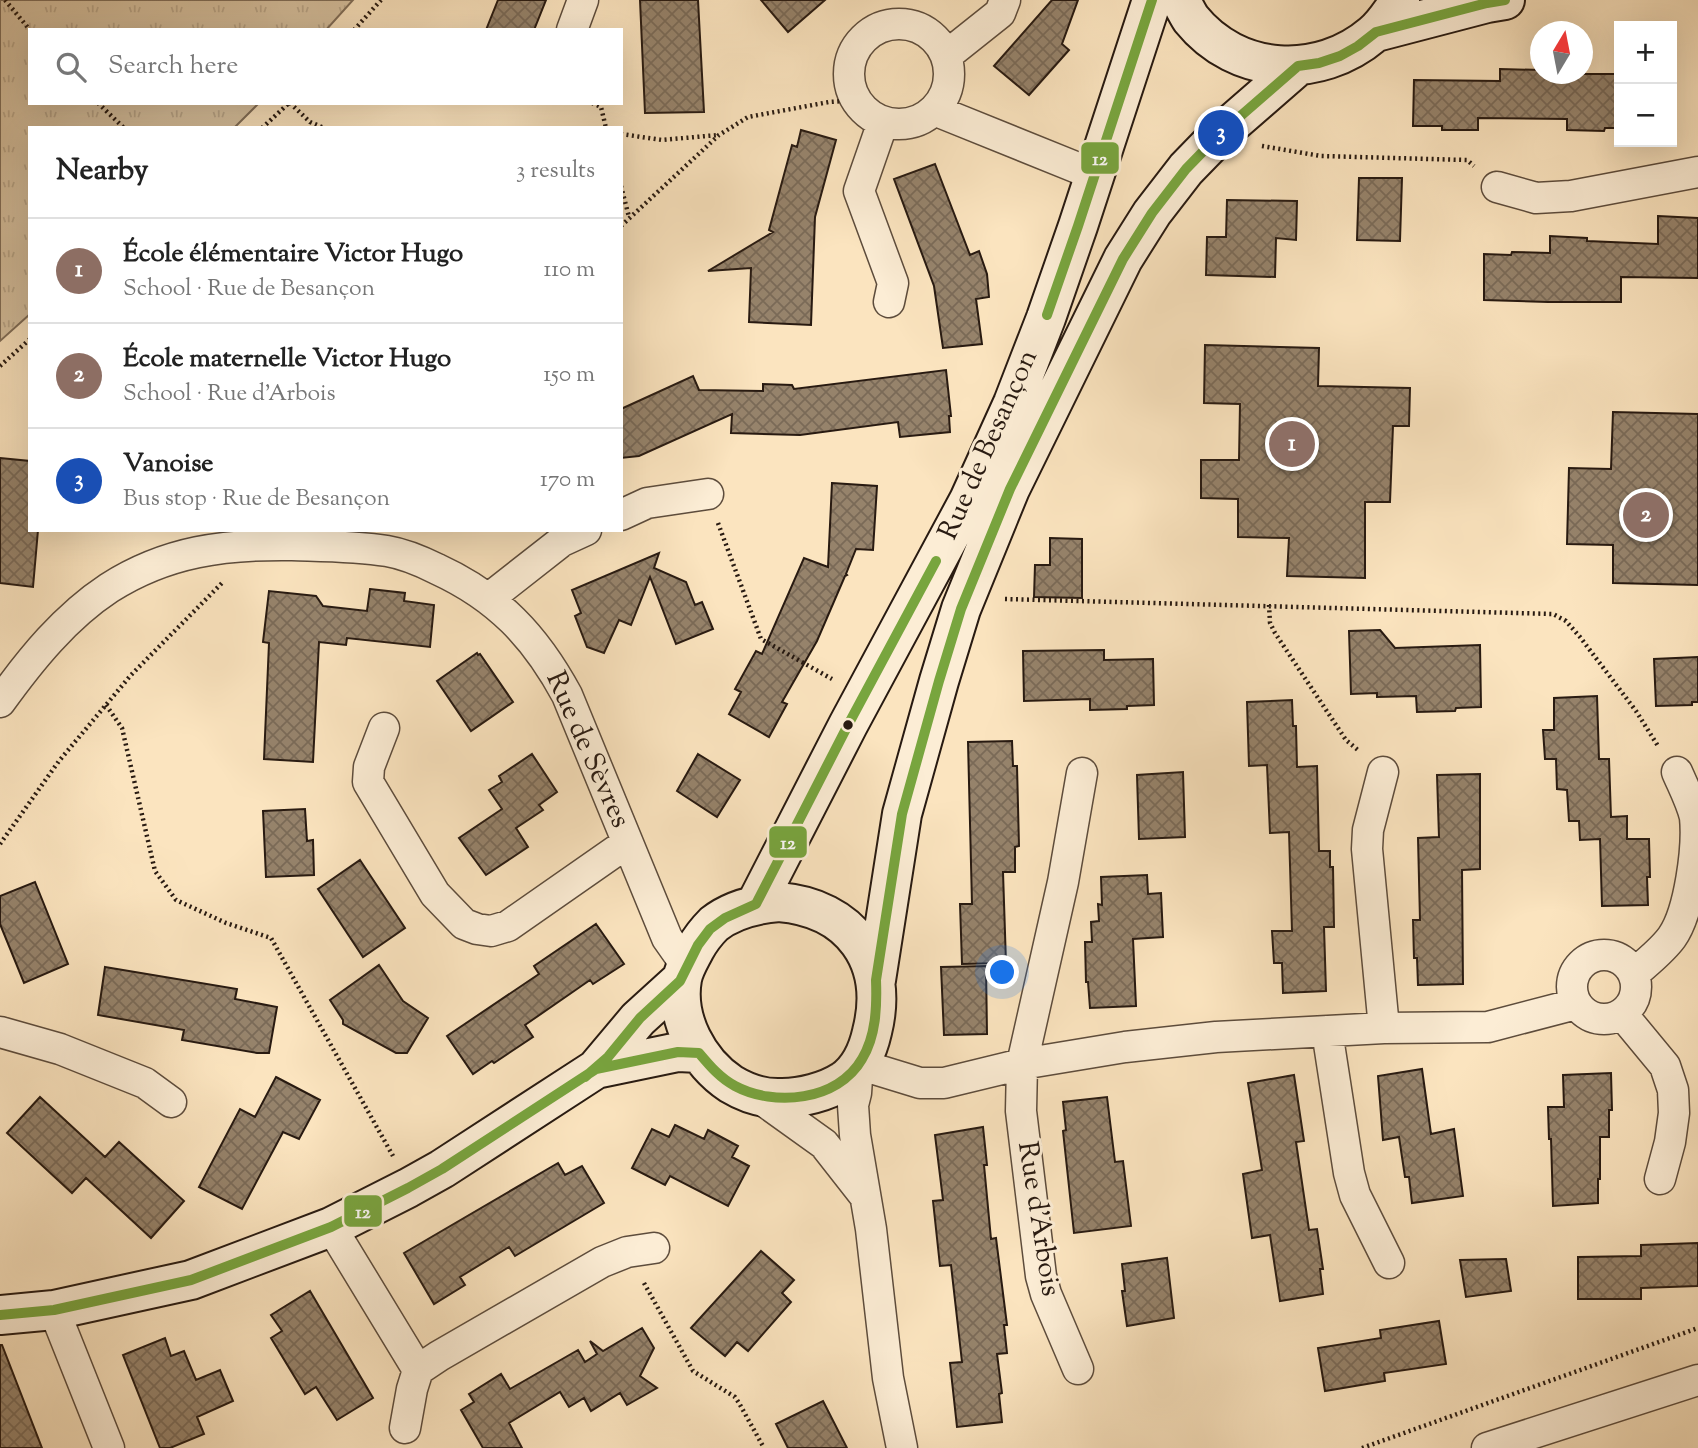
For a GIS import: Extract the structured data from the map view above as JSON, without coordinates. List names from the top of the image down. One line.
{"streets":{"street":["Rue de Besançon","Rue de Sèvres","Rue d'Arbois"]},"crossings":[["Rue de Besançon","Rue de Sèvres"]],"lines":["transit line 12"],"north":"top","page":{"map_buttons":["+","−"],"search":"Search here","pins":["3","1","2"],"heading":["Nearby","3 results"],"list":[{"mark":"1","name":"École élémentaire Victor Hugo","note":"School · Rue de Besançon","value":"110 m"},{"mark":"2","name":"École maternelle Victor Hugo","note":"School · Rue d'Arbois","value":"150 m"},{"mark":"3","name":"Vanoise","note":"Bus stop · Rue de Besançon","value":"170 m"}]}}
